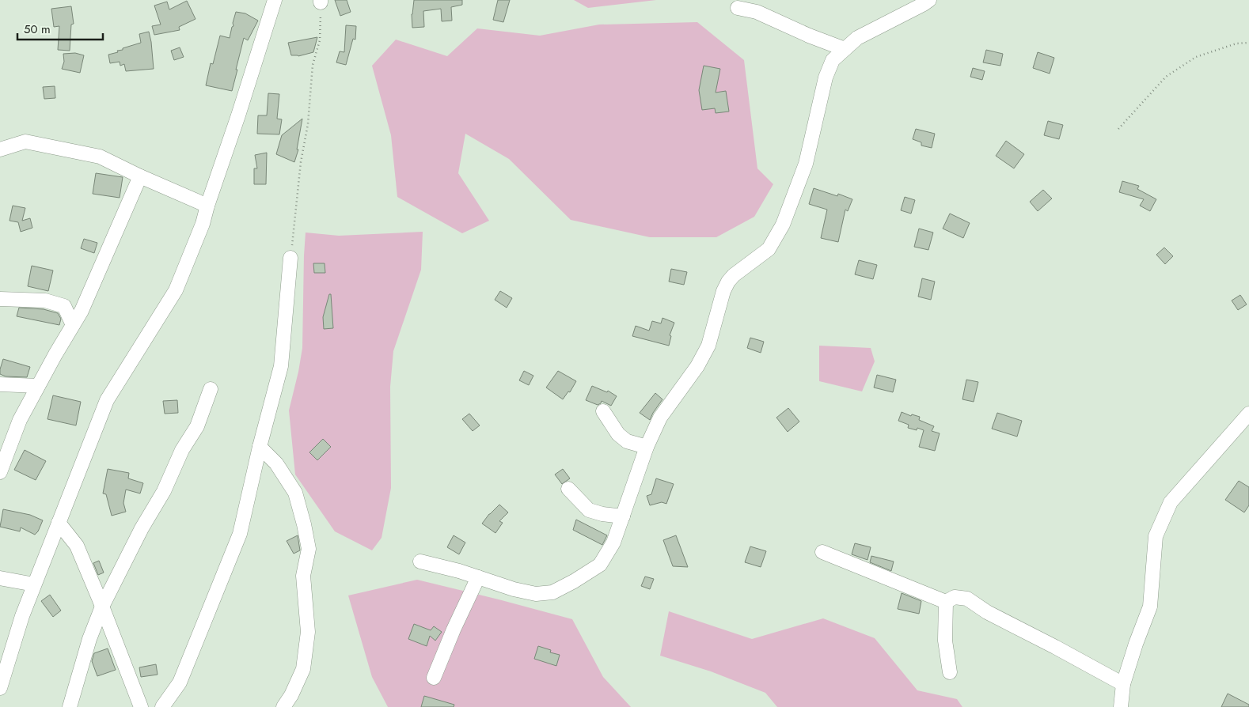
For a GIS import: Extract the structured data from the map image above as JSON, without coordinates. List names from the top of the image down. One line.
{"scale_bar":"50 m"}
